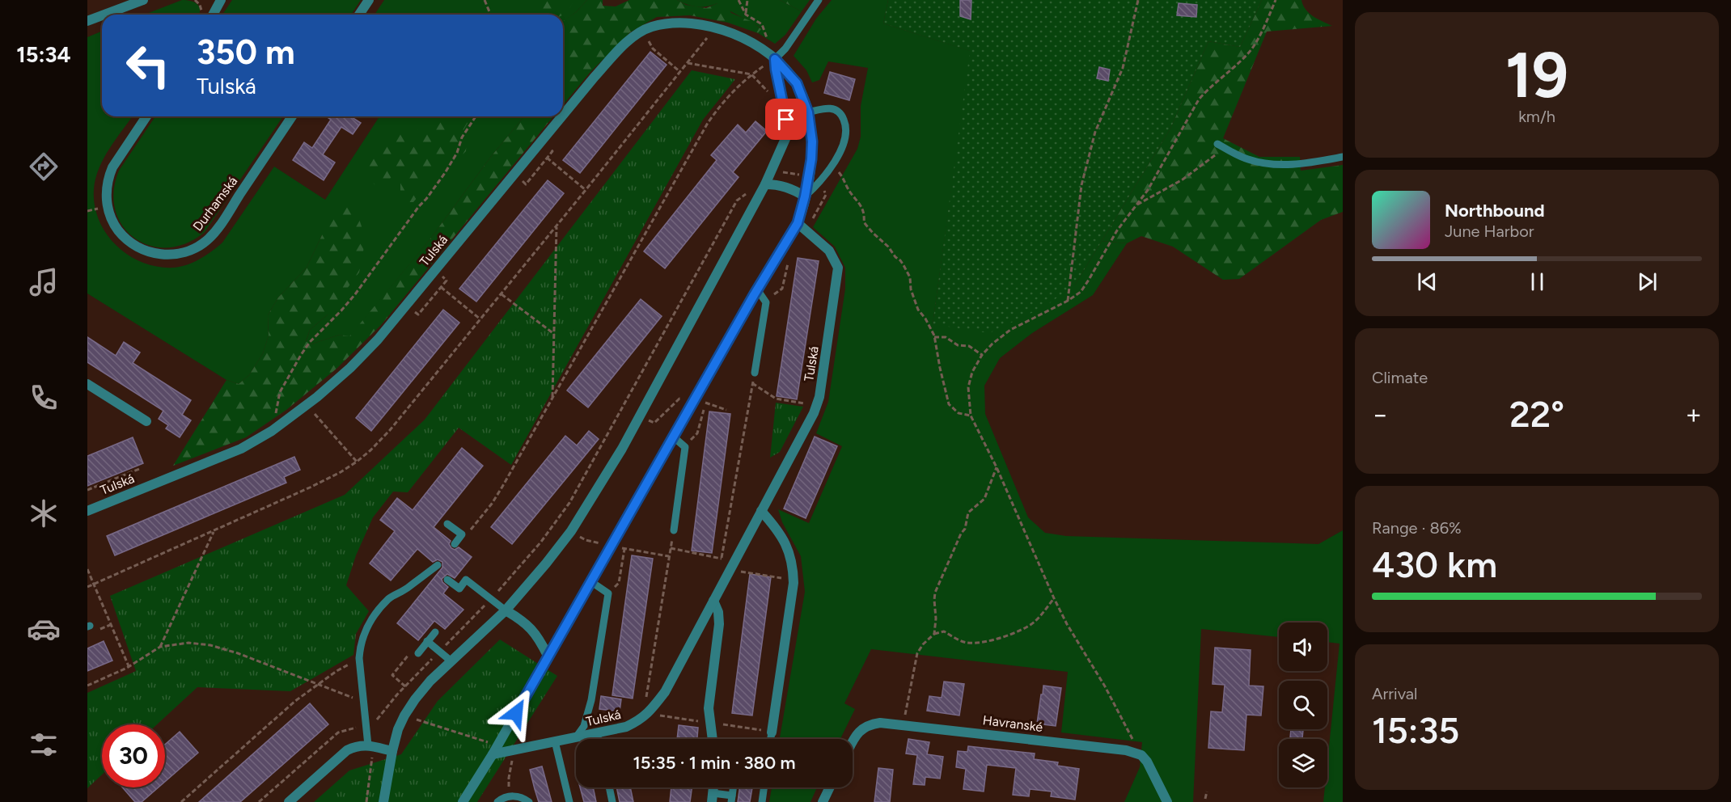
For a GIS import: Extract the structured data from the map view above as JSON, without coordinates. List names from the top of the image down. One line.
{"streets":{"street":["Durhamská","Tulská","Havranské"]},"page":{"tabs":"15:34","tile":[["19","km/h"],"Climate",["Range · 86%","430 km"],["Arrival","15:35"]],"turn":["350 m","Tulská"],"song":["Northbound","June Harbor"],"heat":["−","22°","+"],"limit":"30","trip":"15:35 · 1 min · 380 m"}}
